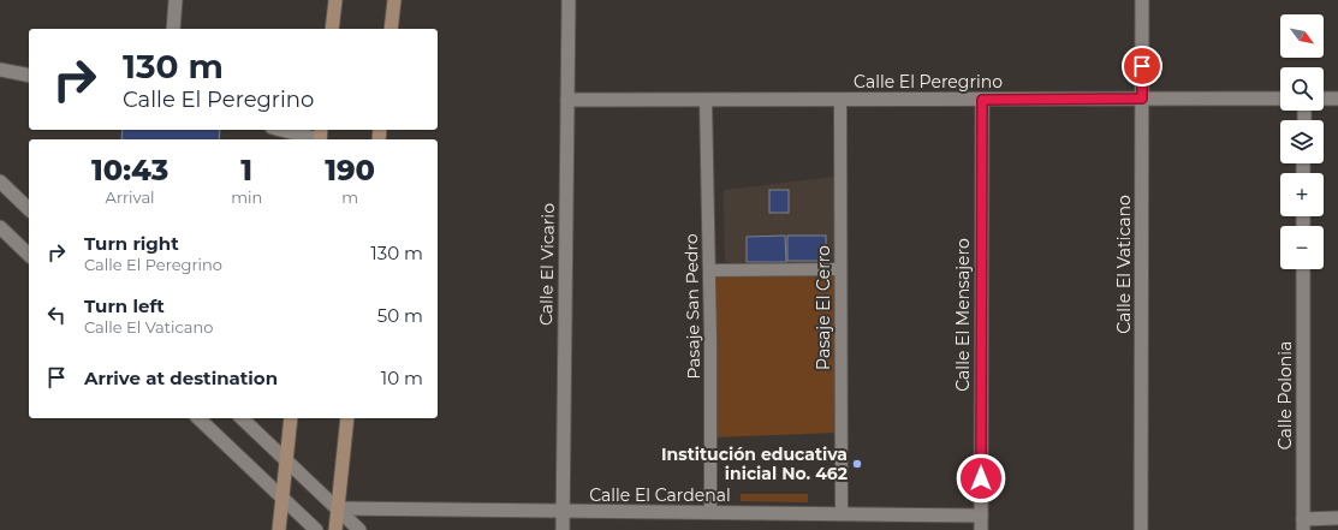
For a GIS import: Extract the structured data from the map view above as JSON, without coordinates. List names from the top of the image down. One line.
{"streets":{"street":["Calle El Peregrino","Calle El Vicario","Calle El Vaticano","Pasaje San Pedro","Pasaje El Cerro","Calle El Mensajero","Calle Polonia","Calle El Cardenal"]},"crossings":[["Calle El Peregrino","Calle El Vicario"],["Calle El Peregrino","Calle El Vaticano"],["Calle El Peregrino","Pasaje San Pedro"],["Calle El Peregrino","Pasaje El Cerro"],["Calle El Peregrino","Calle El Mensajero"],["Calle El Vicario","Calle El Cardenal"],["Pasaje San Pedro","Calle El Cardenal"],["Pasaje El Cerro","Calle El Cardenal"],["Calle El Mensajero","Calle El Cardenal"]],"places":["Institución educativa inicial No. 462"],"north":"bottom right","page":{"map_buttons":["+","−"],"turn":["130 m","Calle El Peregrino"],"eta":["10:43","Arrival","1","min","190","m"],"list":[{"name":"Turn right","note":"Calle El Peregrino","value":"130 m"},{"name":"Turn left","note":"Calle El Vaticano","value":"50 m"},{"name":"Arrive at destination","value":"10 m"}]}}
